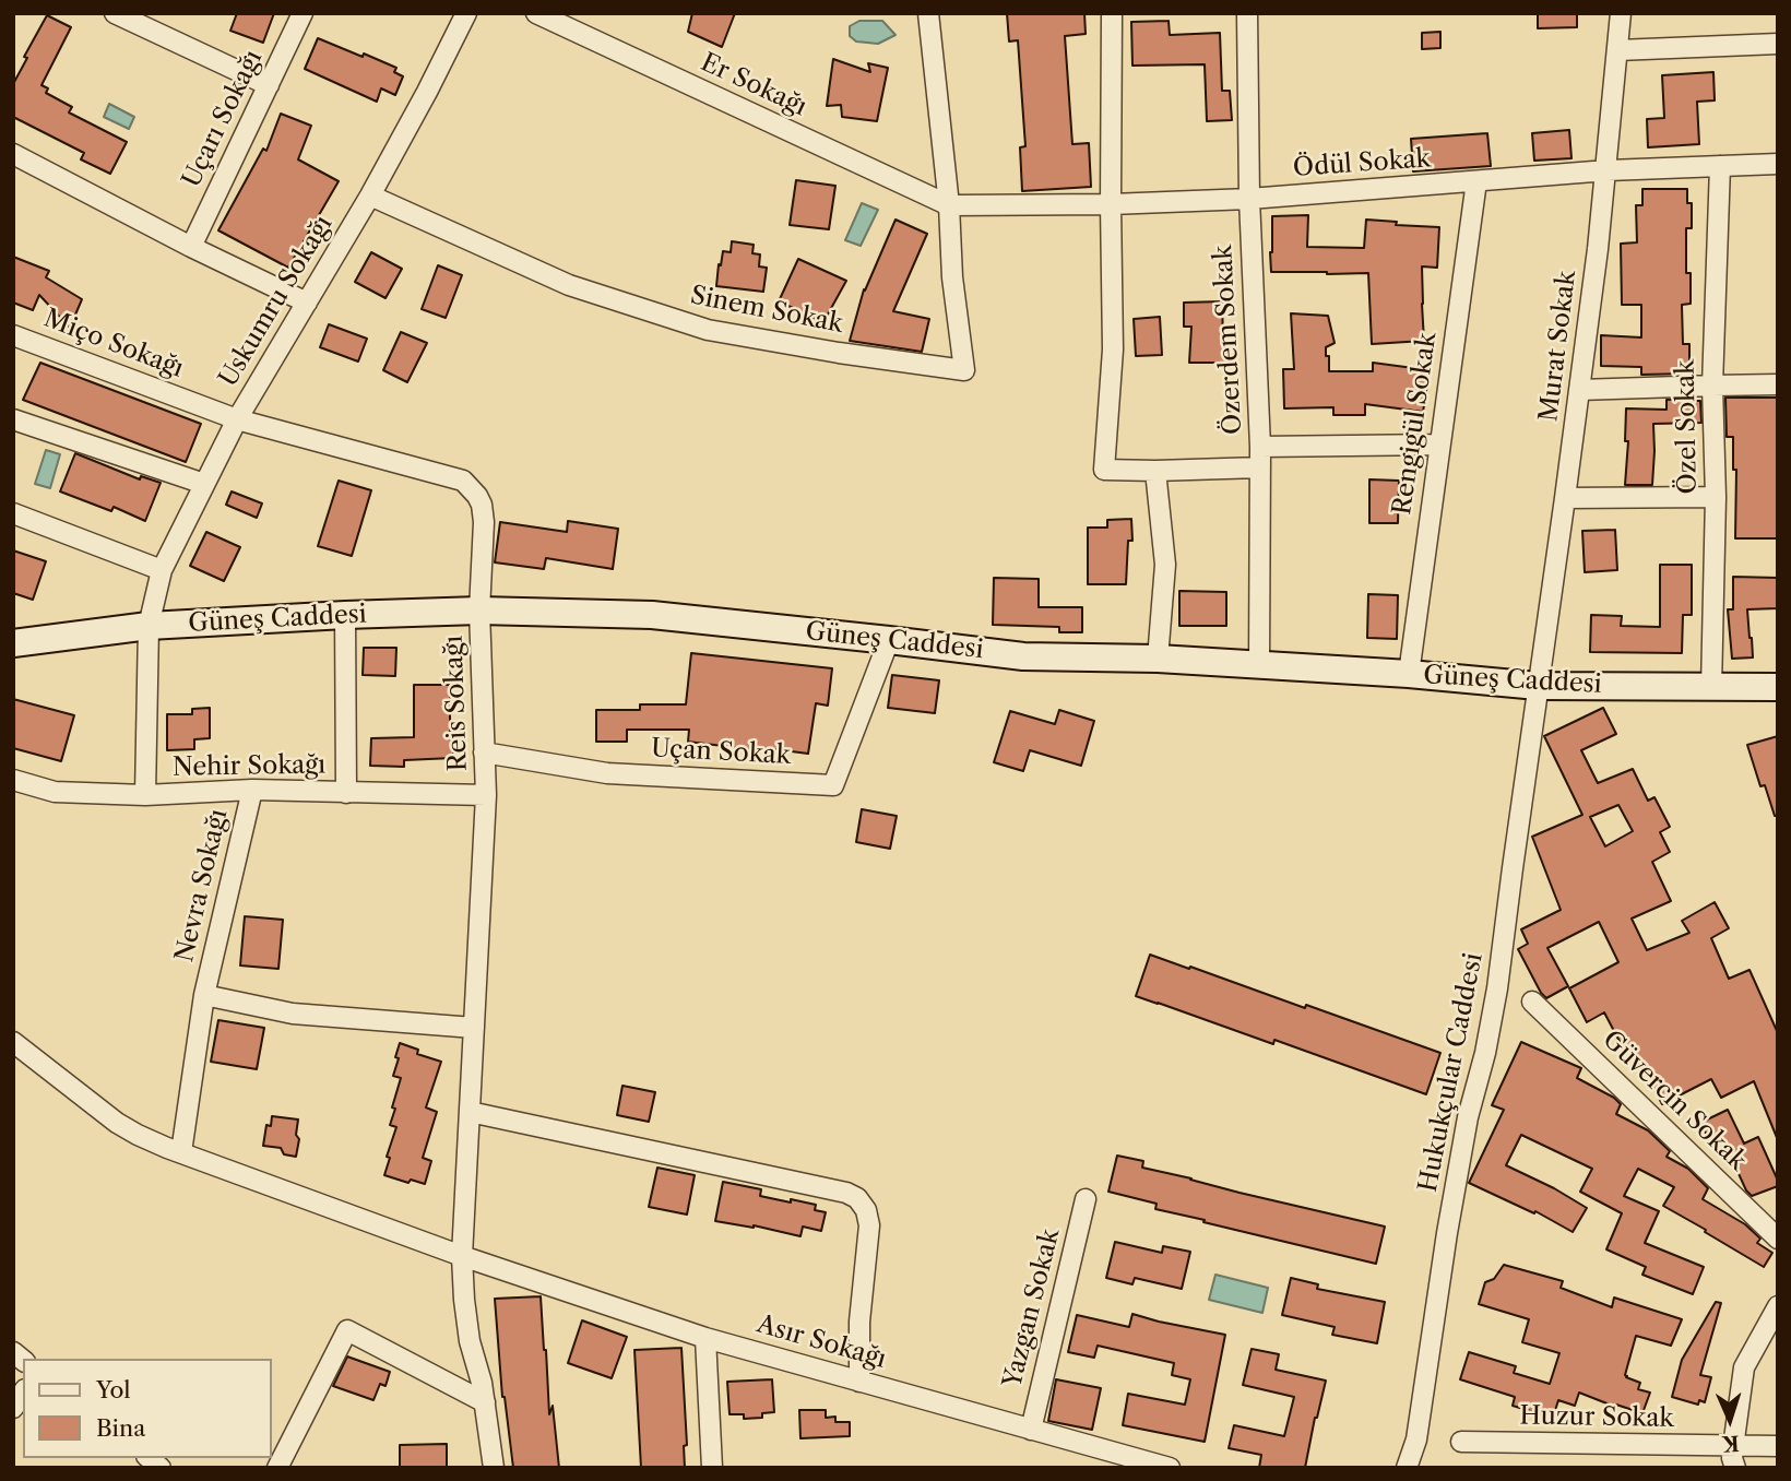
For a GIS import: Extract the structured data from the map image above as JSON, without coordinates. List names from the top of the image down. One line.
{"streets":{"main road":["Güneş Caddesi"],"street":["Er Sokağı","Uçarı Sokağı","Ödül Sokak","Uskumru Sokağı","Sinem Sokak","Özerdem Sokak","Miço Sokağı","Murat Sokak","Rengigül Sokak","Özel Sokak","Reis Sokağı","Uçan Sokak","Nehir Sokağı","Nevra Sokağı","Hukukçular Caddesi","Güvercin Sokak","Yazgan Sokak","Asır Sokağı","Huzur Sokak"]},"crossings":[["Er Sokağı","Ödül Sokak"],["Er Sokağı","Sinem Sokak"],["Ödül Sokak","Sinem Sokak"],["Ödül Sokak","Özerdem Sokak"],["Ödül Sokak","Murat Sokak"],["Ödül Sokak","Rengigül Sokak"],["Ödül Sokak","Özel Sokak"],["Uskumru Sokağı","Sinem Sokak"],["Uskumru Sokağı","Miço Sokağı"],["Uskumru Sokağı","Güneş Caddesi"],["Uskumru Sokağı","Nehir Sokağı"],["Özerdem Sokak","Güneş Caddesi"],["Miço Sokağı","Güneş Caddesi"],["Miço Sokağı","Reis Sokağı"],["Murat Sokak","Güneş Caddesi"],["Murat Sokak","Hukukçular Caddesi"],["Rengigül Sokak","Güneş Caddesi"],["Özel Sokak","Güneş Caddesi"],["Güneş Caddesi","Reis Sokağı"],["Güneş Caddesi","Uçan Sokak"],["Güneş Caddesi","Hukukçular Caddesi"],["Reis Sokağı","Uçan Sokak"],["Reis Sokağı","Nehir Sokağı"],["Reis Sokağı","Nevra Sokağı"],["Reis Sokağı","Asır Sokağı"],["Nehir Sokağı","Nevra Sokağı"],["Yazgan Sokak","Asır Sokağı"]],"legend":["Yol","Bina"],"north":"bottom"}
